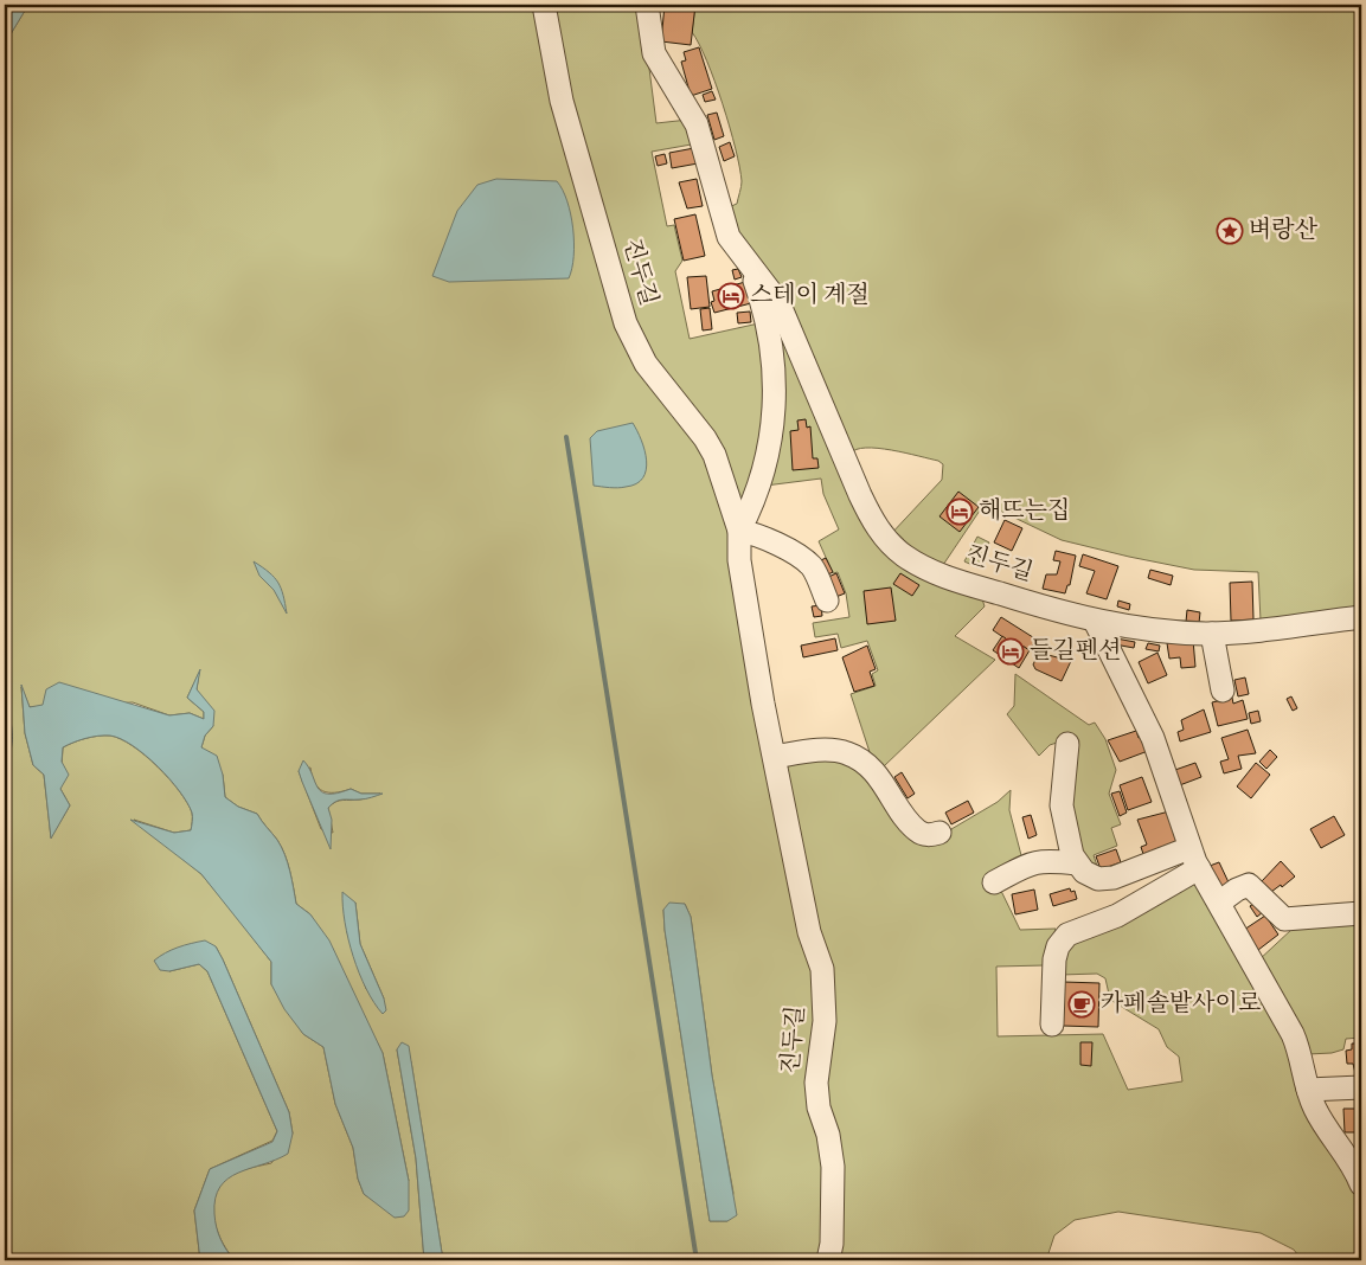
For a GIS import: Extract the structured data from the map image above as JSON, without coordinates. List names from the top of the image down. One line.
{"streets":{"street":["진두길"]},"places":{"place":["벼랑산"],"hotel":["스테이 계절","해뜨는집","들길펜션"],"cafe":["카페솔밭사이로"]}}
